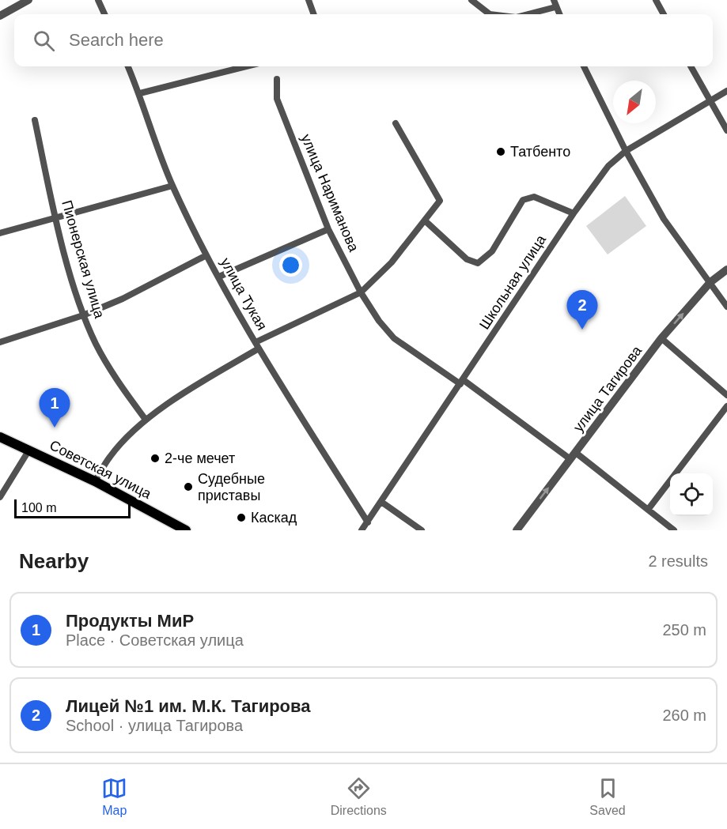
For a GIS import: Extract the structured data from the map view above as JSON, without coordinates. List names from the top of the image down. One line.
{"streets":{"main road":["Советская улица"],"street":["улица Нариманова","Пионерская улица","Школьная улица","улица Тукая","улица Тагирова"]},"crossings":[["улица Нариманова","Школьная улица"],["улица Нариманова","улица Тагирова"],["Школьная улица","улица Тукая"]],"one_way":["улица Тагирова"],"places":["Татбенто","2-че мечет","Судебные приставы","Каскад"],"scale_bar":"100 m","north":"bottom left","page":{"search":"Search here","pins":["2","1"],"scale":"100 m","heading":["Nearby","2 results"],"list":[{"mark":"1","name":"Продукты МиР","note":"Place · Советская улица","value":"250 m"},{"mark":"2","name":"Лицей №1 им. М.К. Тагирова","note":"School · улица Тагирова","value":"260 m"}],"nav":["Map","Directions","Saved"]}}
